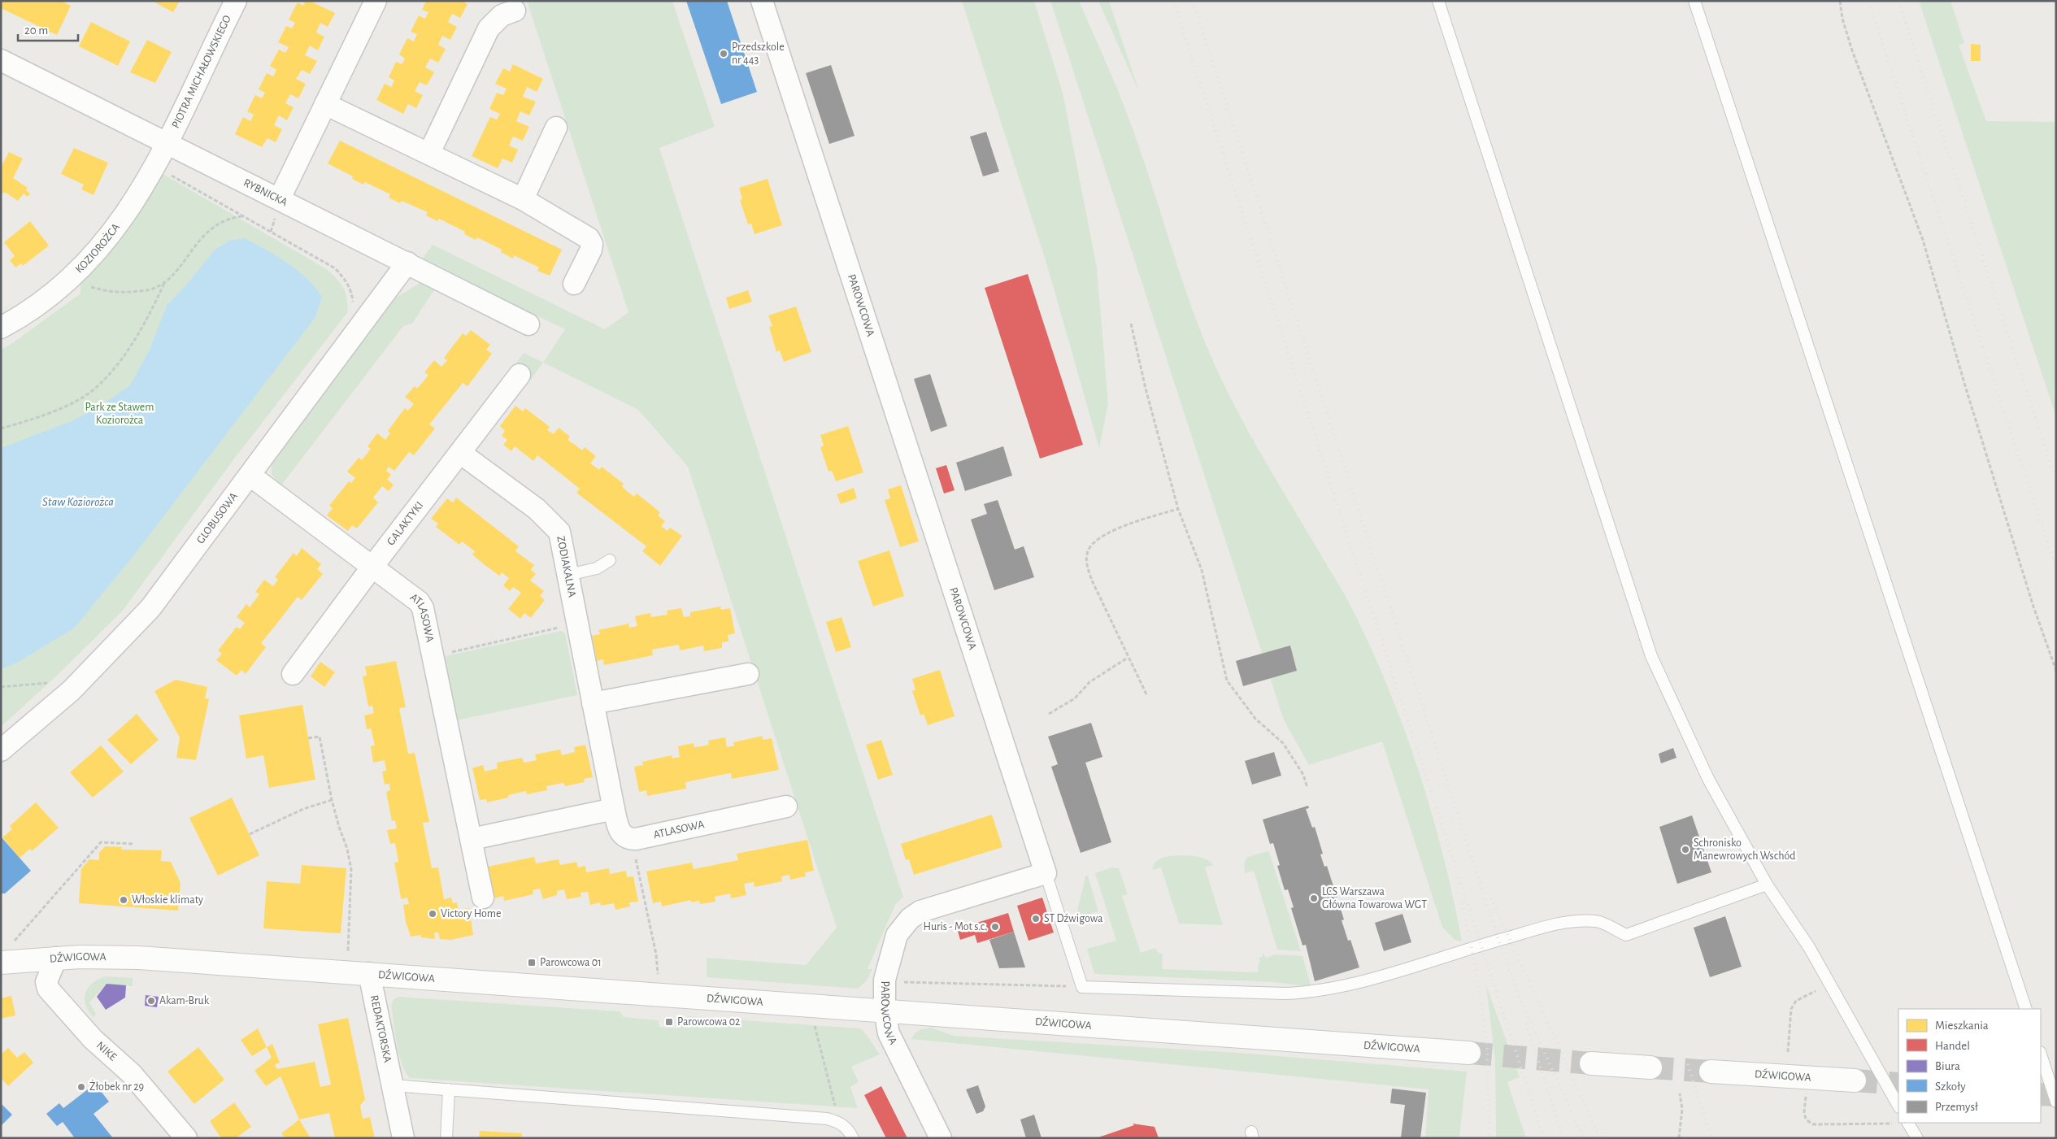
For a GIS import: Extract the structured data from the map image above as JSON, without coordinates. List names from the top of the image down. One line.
{"streets":{"main road":["DŹWIGOWA"],"street":["PIOTRA MICHAŁOWSKIEGO","RYBNICKA","KOZIOROŻCA","PAROWCOWA","GLOBUSOWA","GALAKTYKI","ZODIAKALNA","ATLASOWA","REDAKTORSKA","NIKE"]},"crossings":[["PIOTRA MICHAŁOWSKIEGO","RYBNICKA"],["PIOTRA MICHAŁOWSKIEGO","KOZIOROŻCA"],["RYBNICKA","KOZIOROŻCA"],["RYBNICKA","GLOBUSOWA"],["PAROWCOWA","DŹWIGOWA"],["GLOBUSOWA","ATLASOWA"],["GALAKTYKI","ZODIAKALNA"],["GALAKTYKI","ATLASOWA"],["DŹWIGOWA","REDAKTORSKA"],["DŹWIGOWA","NIKE"]],"water":["Staw Koziorożca"],"parks":["Park ze Stawem Koziorożca"],"places":{"other":["Przedszkole nr 443","Schronisko Manewrowych Wschód","LCS Warszawa Główna Towarowa WGT","Włoskie klimaty","Victory Home","ST Dźwigowa","Huris - Mot s.c.","Akam-Bruk","Żłobek nr 29"],"transit":["Parowcowa 01","Parowcowa 02"]},"legend":["Mieszkania","Handel","Biura","Szkoły","Przemysł"],"scale_bar":"20 m"}
